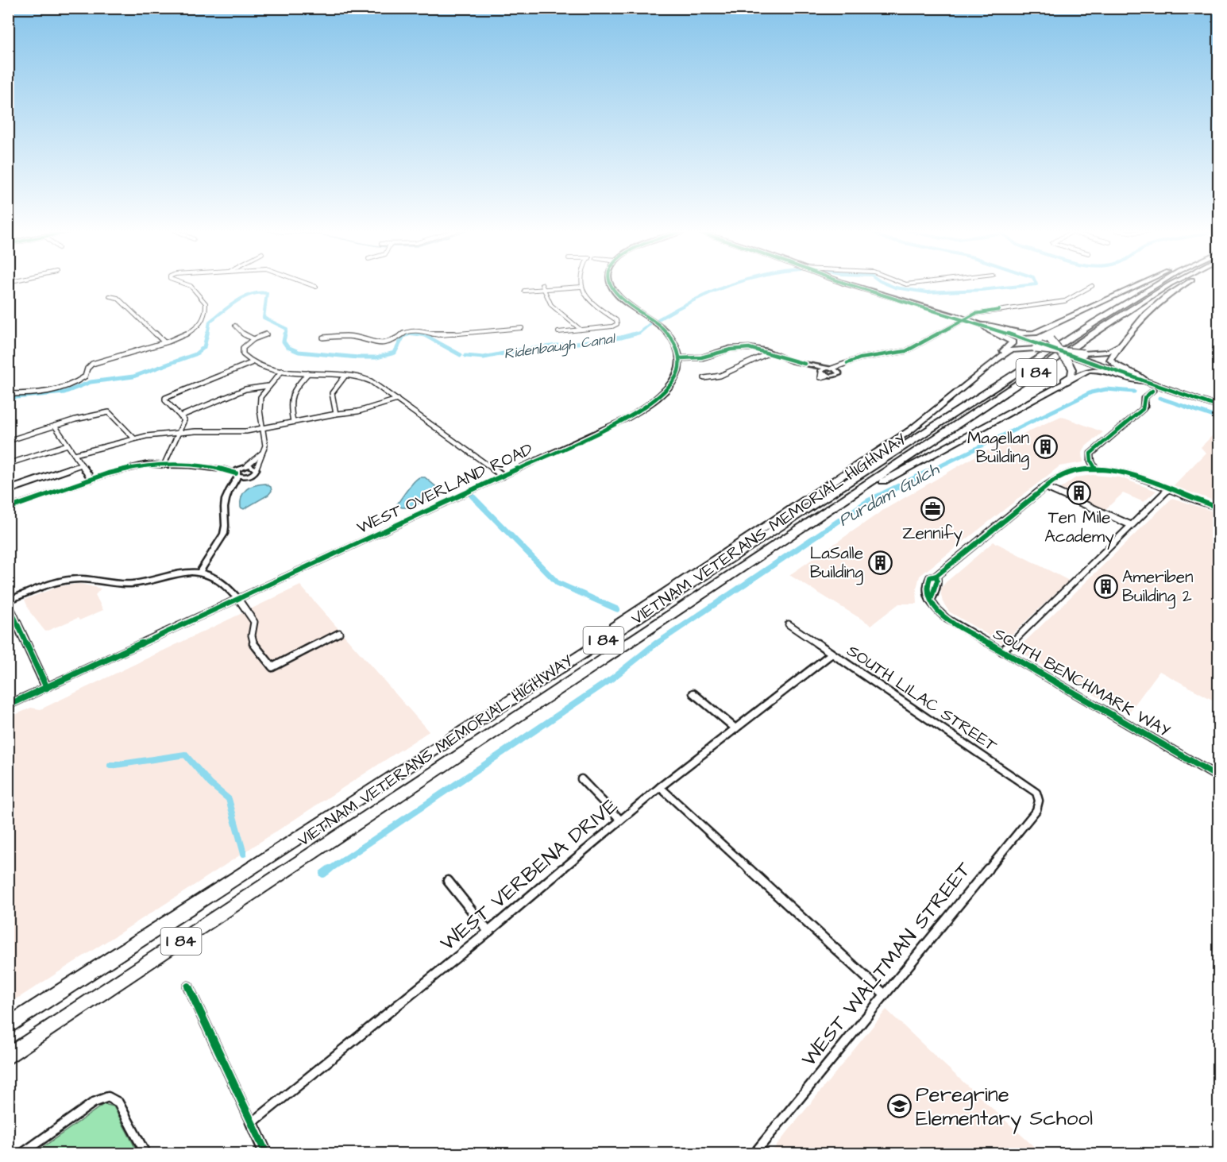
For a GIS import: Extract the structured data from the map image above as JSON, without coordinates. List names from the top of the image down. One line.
{"streets":{"highway":["I 84","VIETNAM VETERANS MEMORIAL HIGHWAY"],"street":["WEST OVERLAND ROAD","SOUTH BENCHMARK WAY","SOUTH LILAC STREET","WEST VERBENA DRIVE","WEST WALTMAN STREET"]},"crossings":[["SOUTH LILAC STREET","WEST VERBENA DRIVE"],["SOUTH LILAC STREET","WEST WALTMAN STREET"]],"water":["Ridenbaugh Canal","Purdam Gulch"],"places":{"building":["Magellan Building","Ten Mile Academy","LaSalle Building","Ameriben Building 2"],"office":["Zennify"],"school or university":["Peregrine Elementary School"]}}
